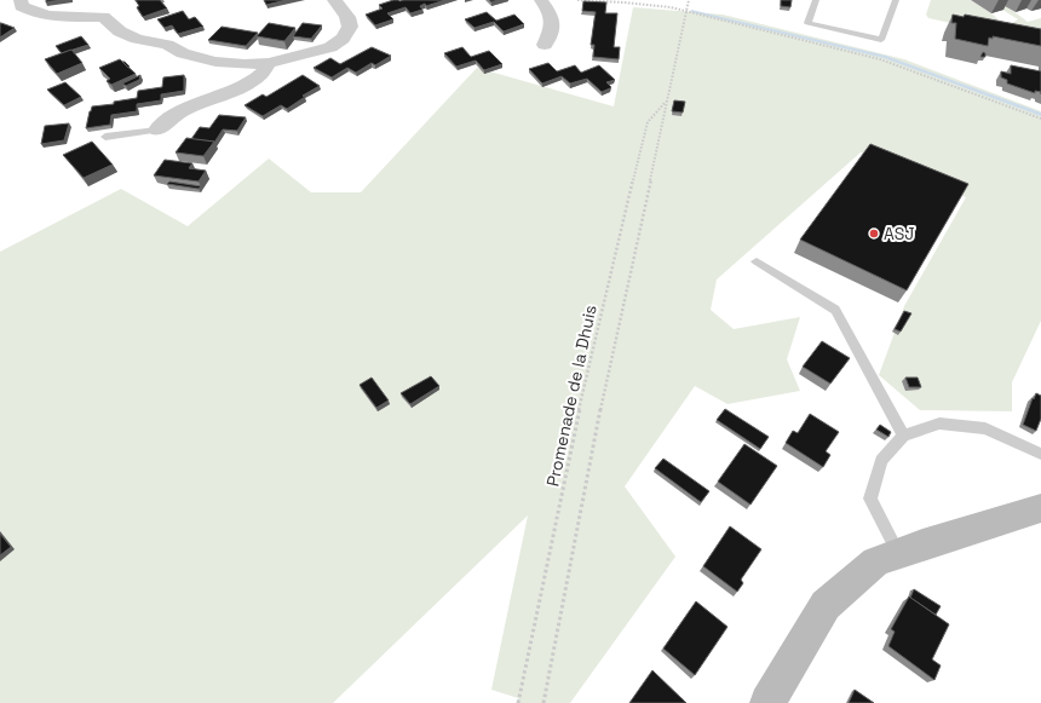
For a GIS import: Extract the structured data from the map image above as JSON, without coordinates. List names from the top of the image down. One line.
{"streets":{"path":["Promenade de la Dhuis"]},"places":["ASJ"]}
